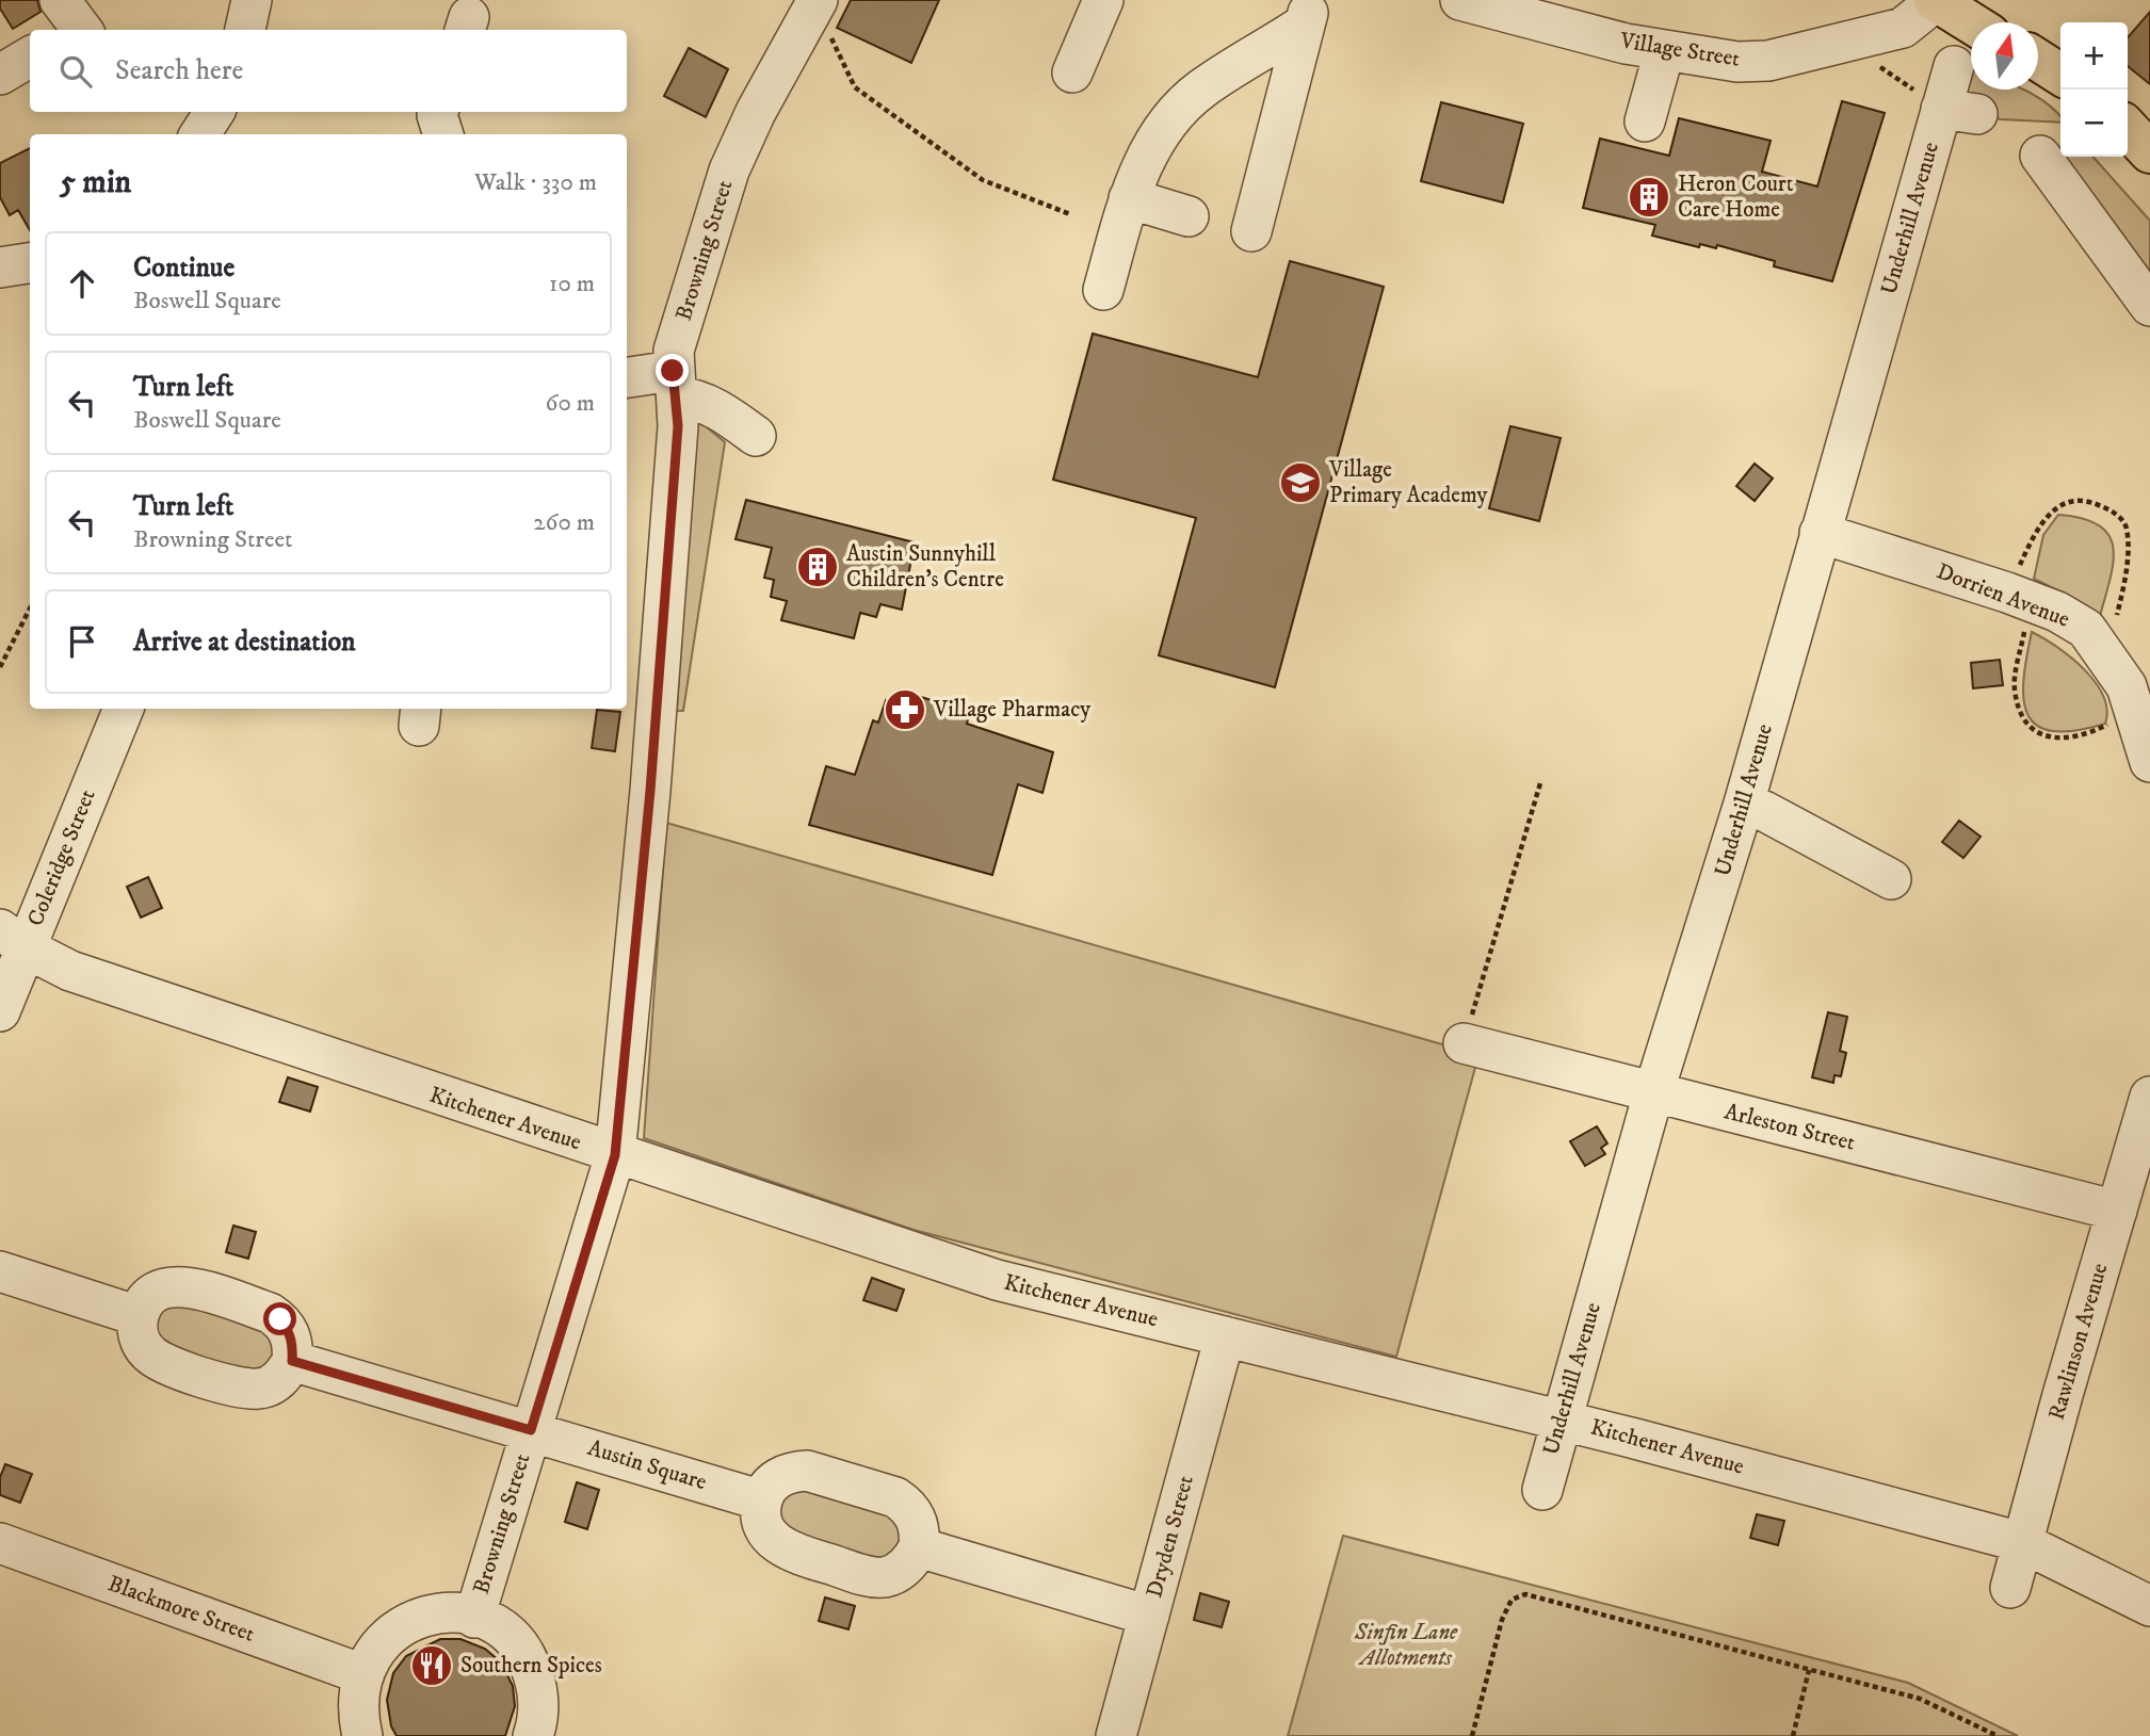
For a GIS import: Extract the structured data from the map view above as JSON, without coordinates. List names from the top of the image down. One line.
{"streets":{"street":["Village Street","Underhill Avenue","Browning Street","Dorrien Avenue","Coleridge Street","Kitchener Avenue","Arleston Street","Rawlinson Avenue","Austin Square","Dryden Street","Blackmore Street"]},"crossings":[["Underhill Avenue","Dorrien Avenue"],["Underhill Avenue","Kitchener Avenue"],["Underhill Avenue","Arleston Street"],["Browning Street","Kitchener Avenue"],["Browning Street","Austin Square"],["Coleridge Street","Kitchener Avenue"],["Kitchener Avenue","Rawlinson Avenue"],["Kitchener Avenue","Dryden Street"],["Arleston Street","Rawlinson Avenue"]],"parks":["Sinfin Lane Allotments"],"places":{"building":["Heron Court Care Home","Austin Sunnyhill Children's Centre"],"school or university":["Village Primary Academy"],"pharmacy":["Village Pharmacy"],"restaurant":["Southern Spices"]},"north":"top","page":{"map_buttons":["+","−"],"search":"Search here","heading":["5 min","Walk · 330 m"],"list":[["Continue","Boswell Square","10 m"],["Turn left","Boswell Square","60 m"],["Turn left","Browning Street","260 m"],"Arrive at destination"]}}
